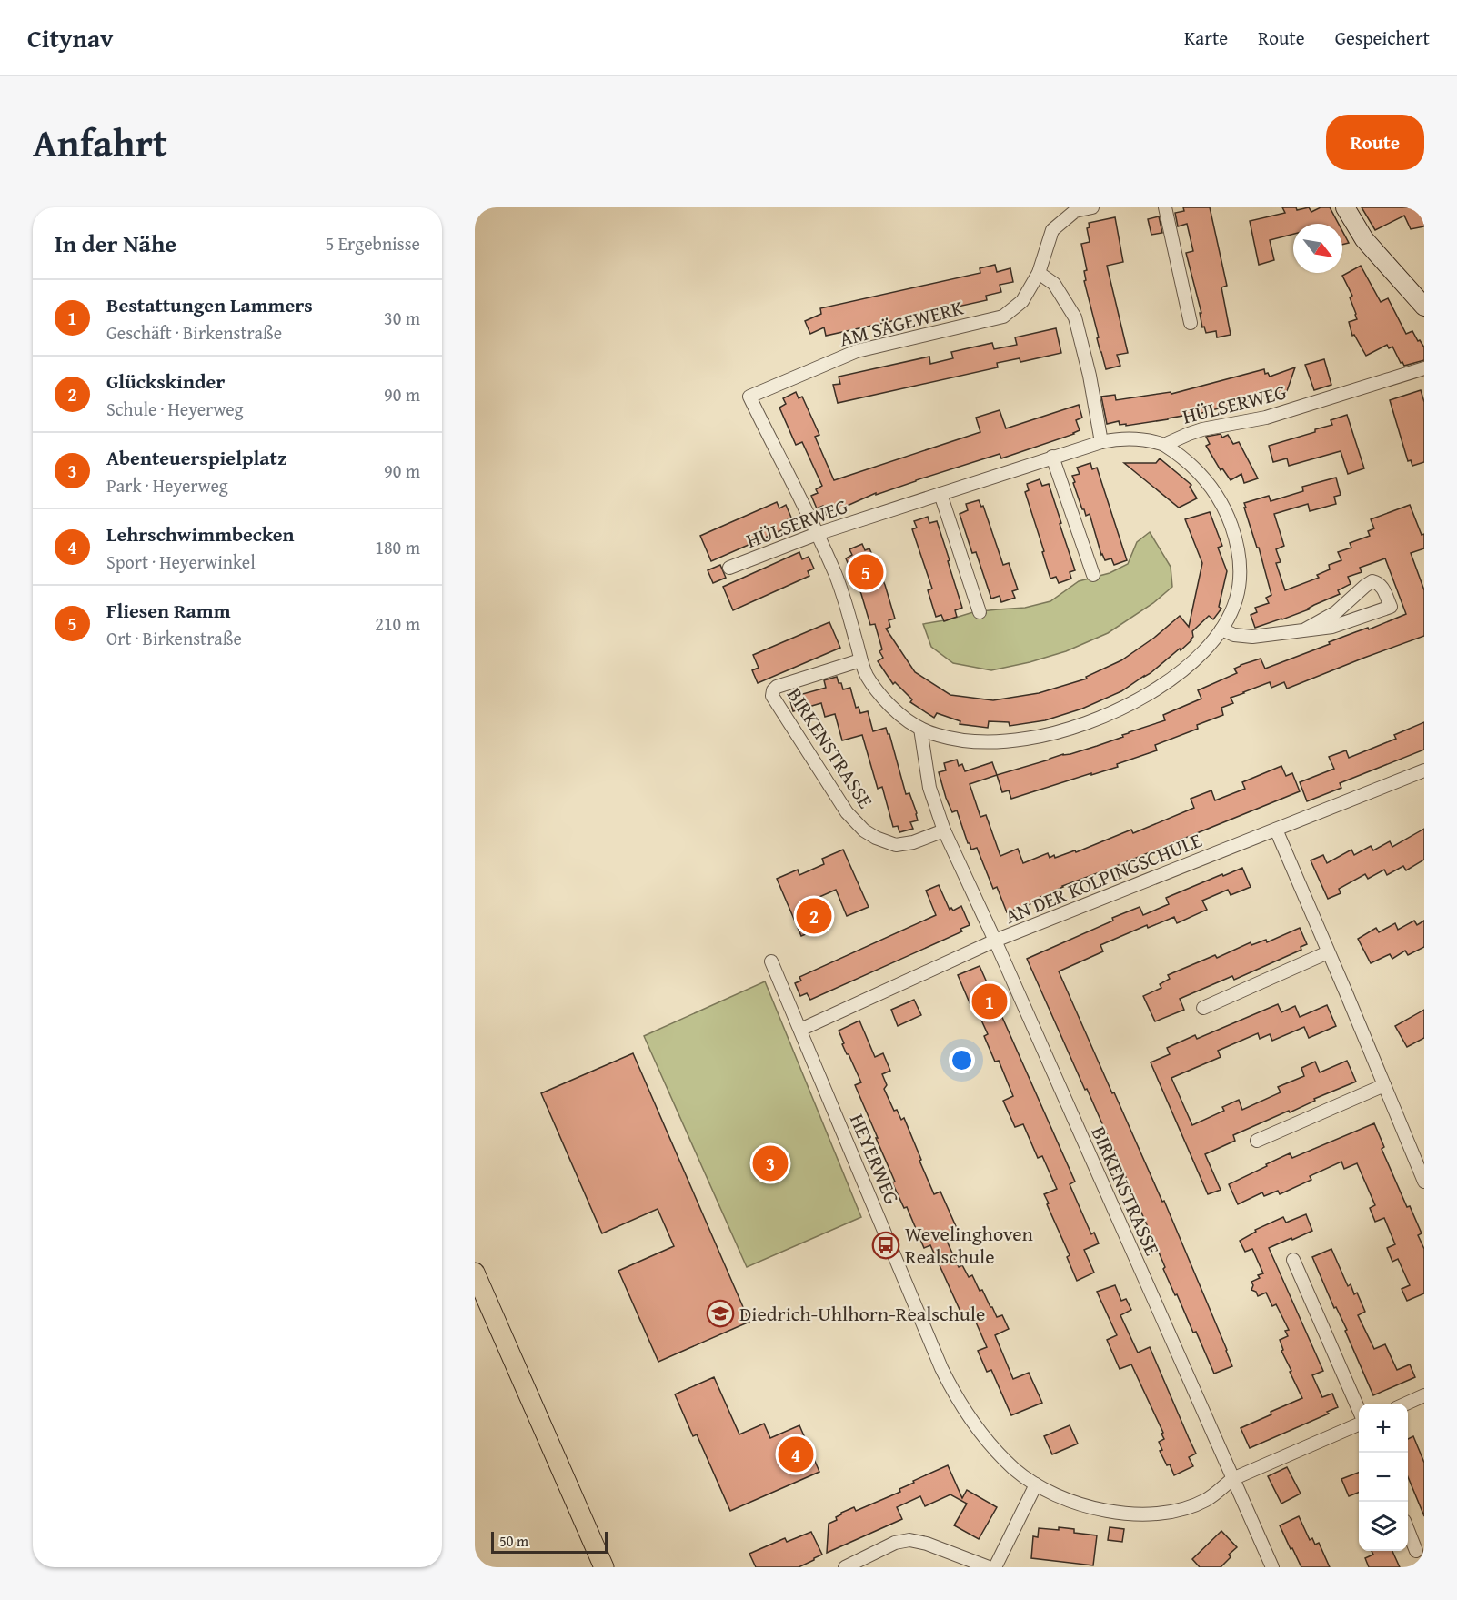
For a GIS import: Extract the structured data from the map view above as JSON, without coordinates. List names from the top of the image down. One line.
{"streets":{"street":["AM SÄGEWERK","HÜLSERWEG","BIRKENSTRASSE","AN DER KOLPINGSCHULE","HEYERWEG"]},"crossings":[["AM SÄGEWERK","HÜLSERWEG"],["BIRKENSTRASSE","AN DER KOLPINGSCHULE"],["BIRKENSTRASSE","HEYERWEG"],["AN DER KOLPINGSCHULE","HEYERWEG"]],"places":{"bus stop":["Wevelinghoven Realschule"],"school or university":["Diedrich-Uhlhorn-Realschule"]},"scale_bar":"50 m","north":"bottom right","page":{"header":"Citynav","nav":["Karte","Route","Gespeichert"],"title":"Anfahrt","buttons":"Route","heading":["In der Nähe","5 Ergebnisse"],"list":[{"mark":"1","name":"Bestattungen Lammers","note":"Geschäft · Birkenstraße","value":"30 m"},{"mark":"2","name":"Glückskinder","note":"Schule · Heyerweg","value":"90 m"},{"mark":"3","name":"Abenteuerspielplatz","note":"Park · Heyerweg","value":"90 m"},{"mark":"4","name":"Lehrschwimmbecken","note":"Sport · Heyerwinkel","value":"180 m"},{"mark":"5","name":"Fliesen Ramm","note":"Ort · Birkenstraße","value":"210 m"}],"pins":["5","2","1","3","4"],"map_buttons":["+","−"],"scale":"50 m"}}
